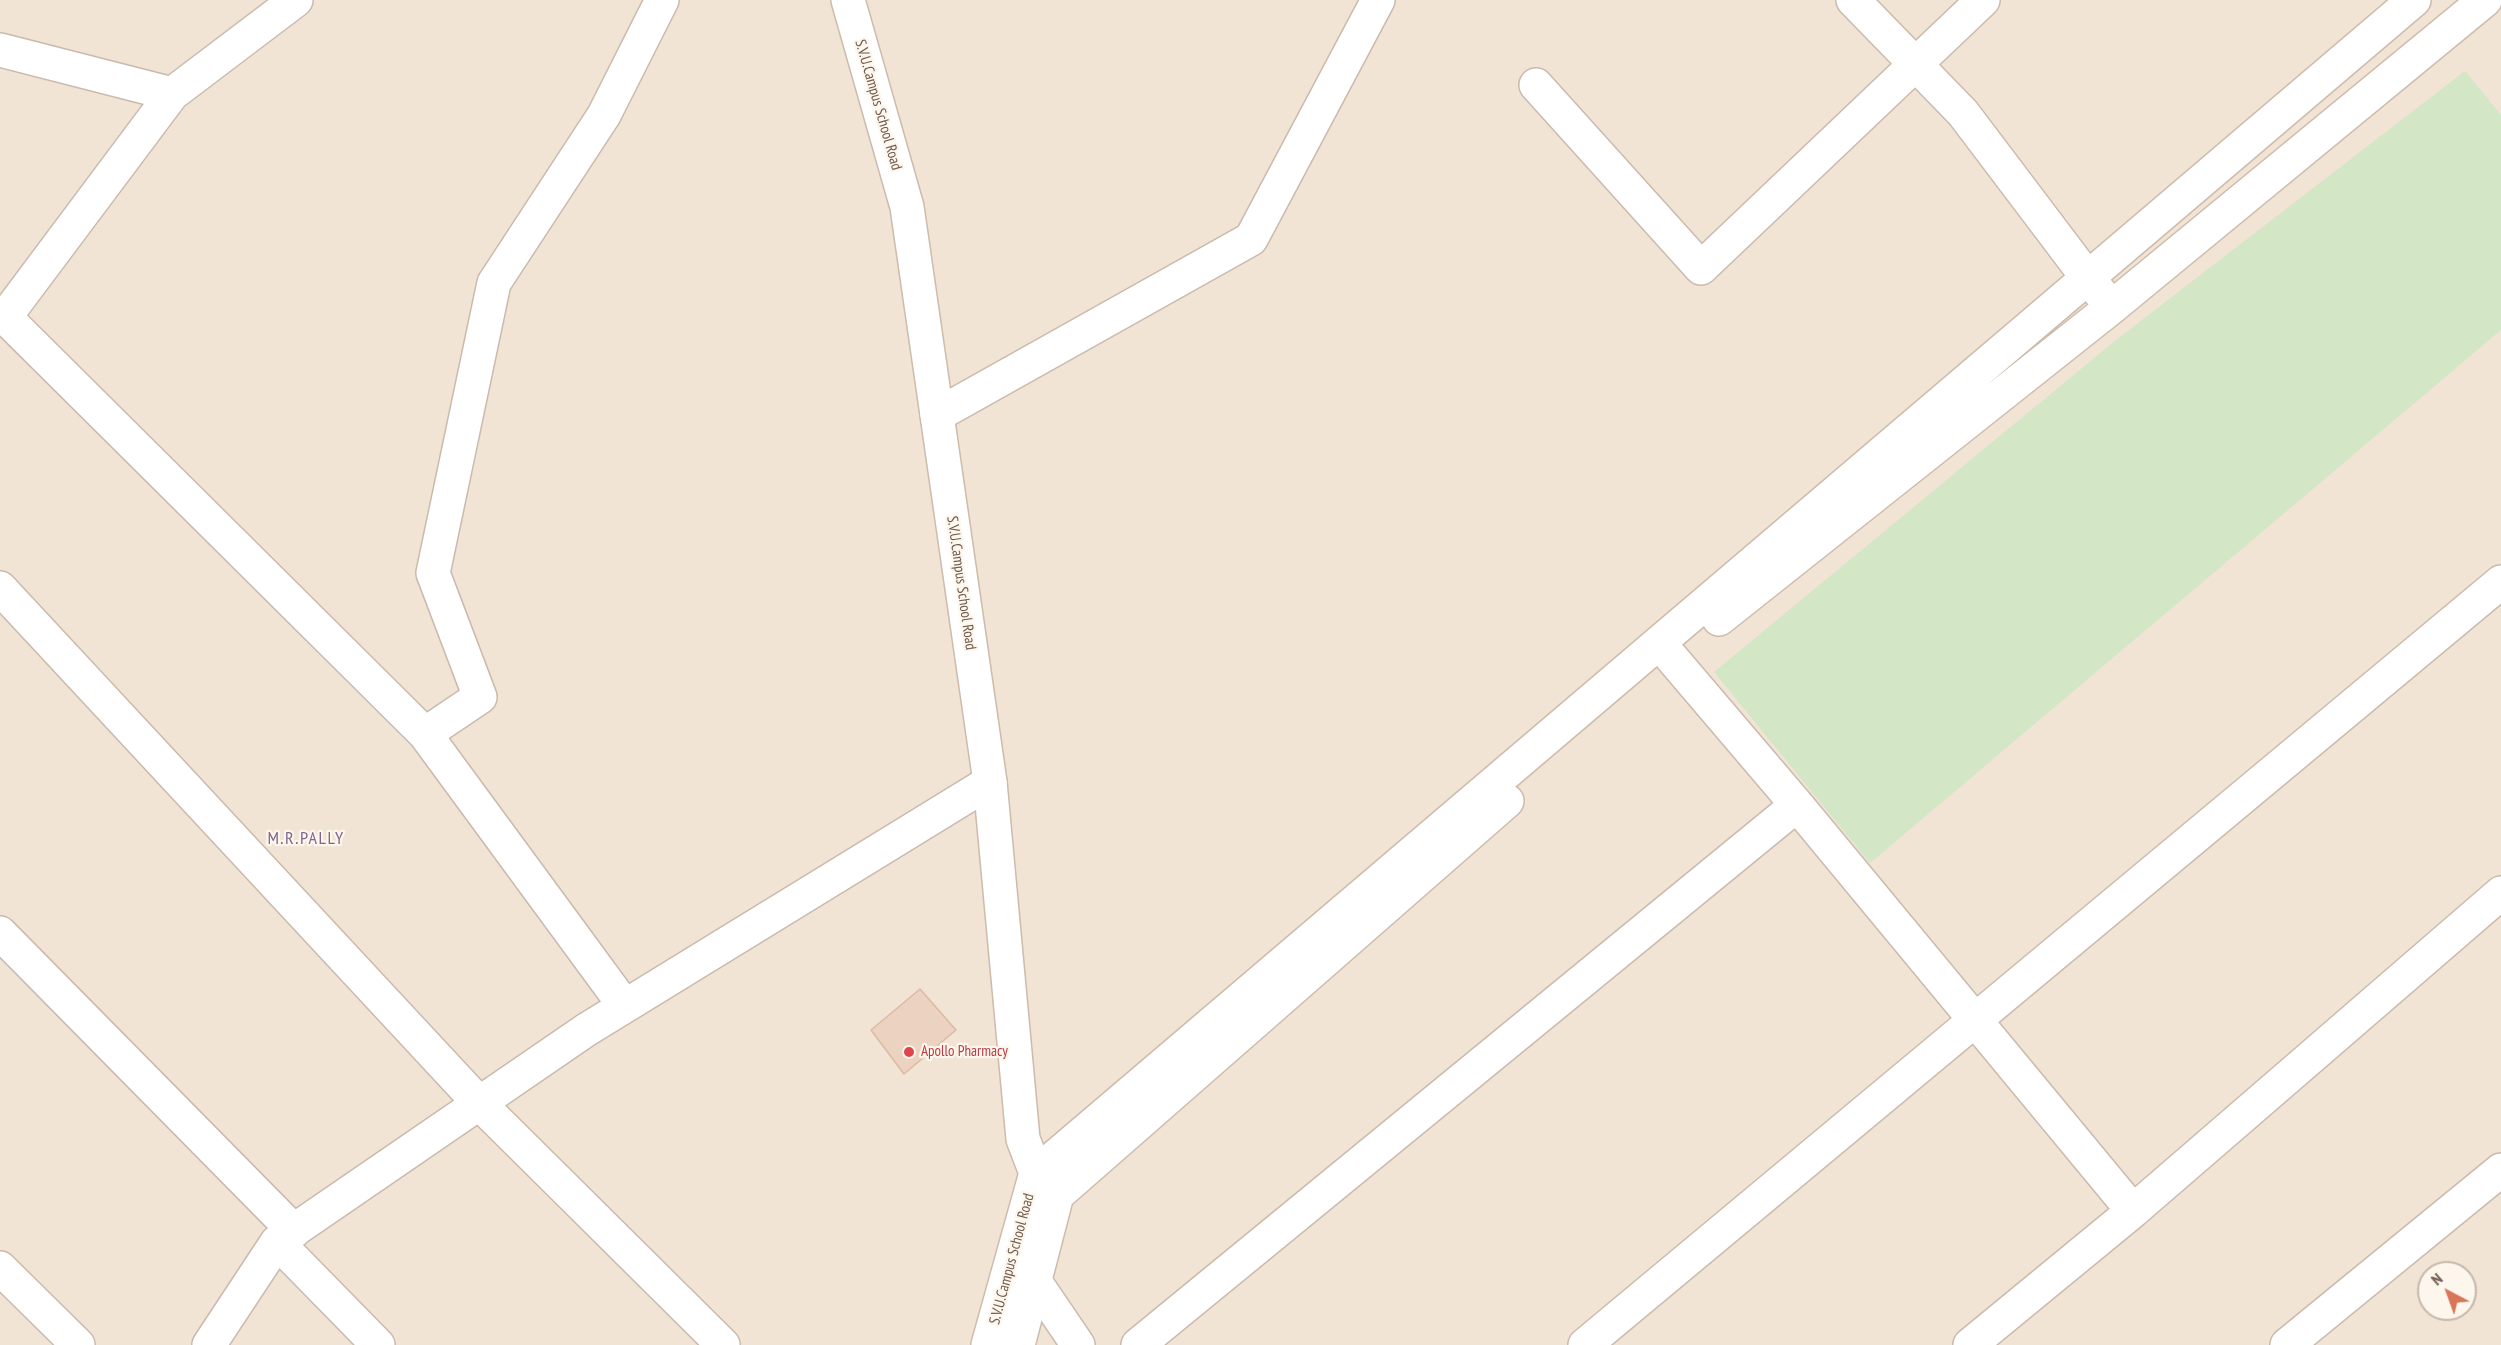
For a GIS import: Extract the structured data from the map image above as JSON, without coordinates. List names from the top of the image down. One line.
{"streets":{"street":["S.V.U.Campus School Road"]},"districts":["M.R.PALLY"],"places":["Apollo Pharmacy"],"north":"top left"}
